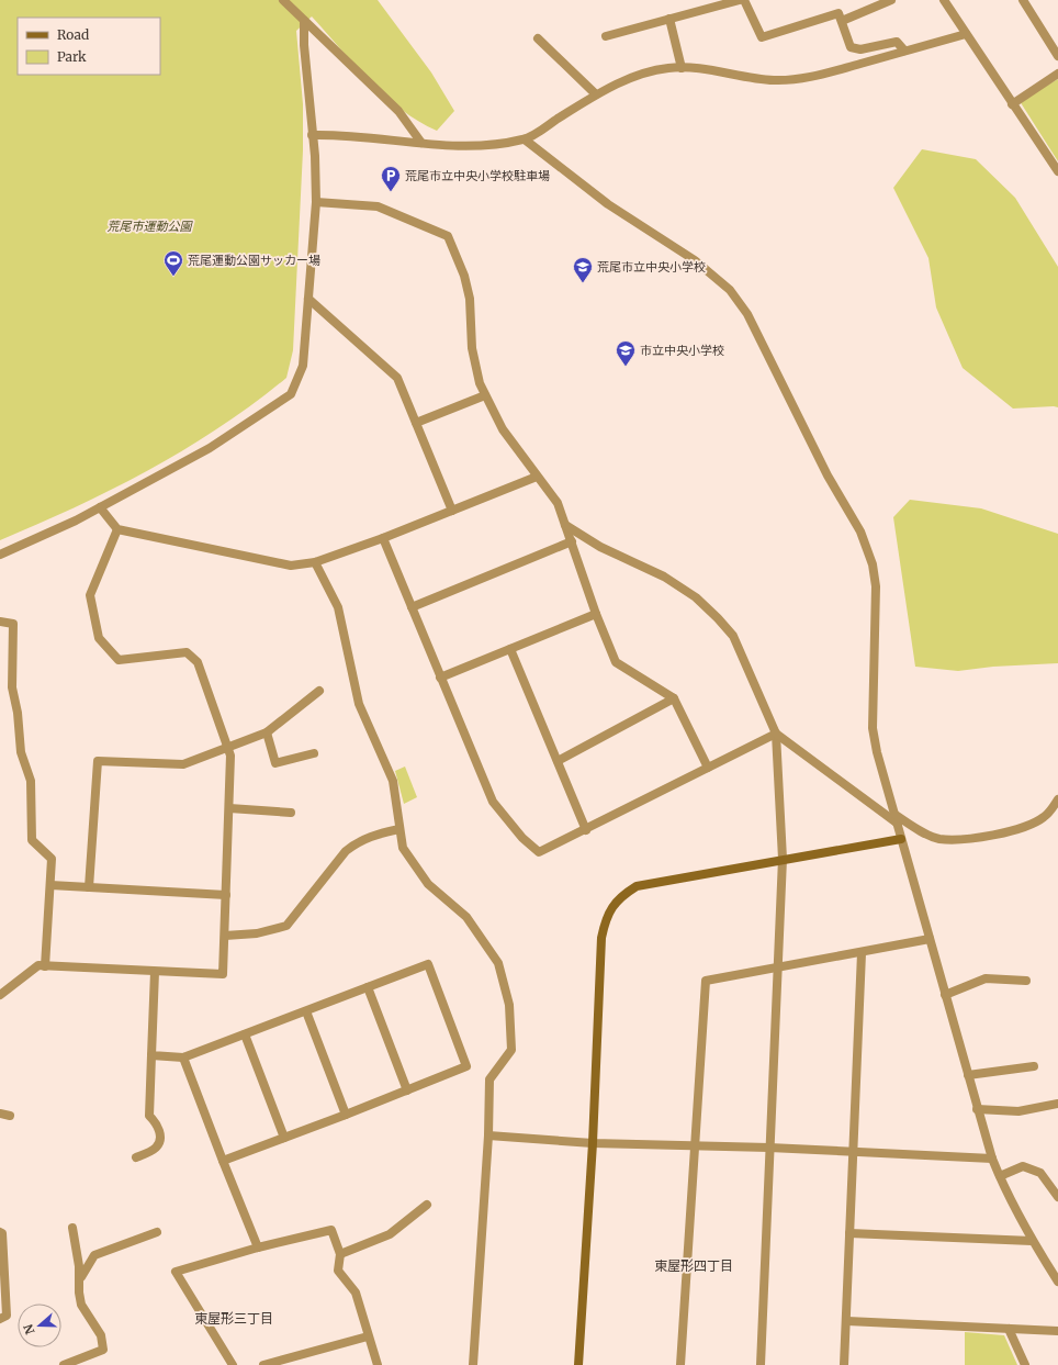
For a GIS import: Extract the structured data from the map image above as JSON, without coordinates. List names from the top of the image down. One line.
{"districts":["東屋形四丁目","東屋形三丁目"],"parks":["荒尾市運動公園"],"places":{"parking":["荒尾市立中央小学校駐車場"],"sports":["荒尾運動公園サッカー場"],"school or university":["荒尾市立中央小学校","市立中央小学校"]},"legend":["Road","Park"],"north":"left"}
